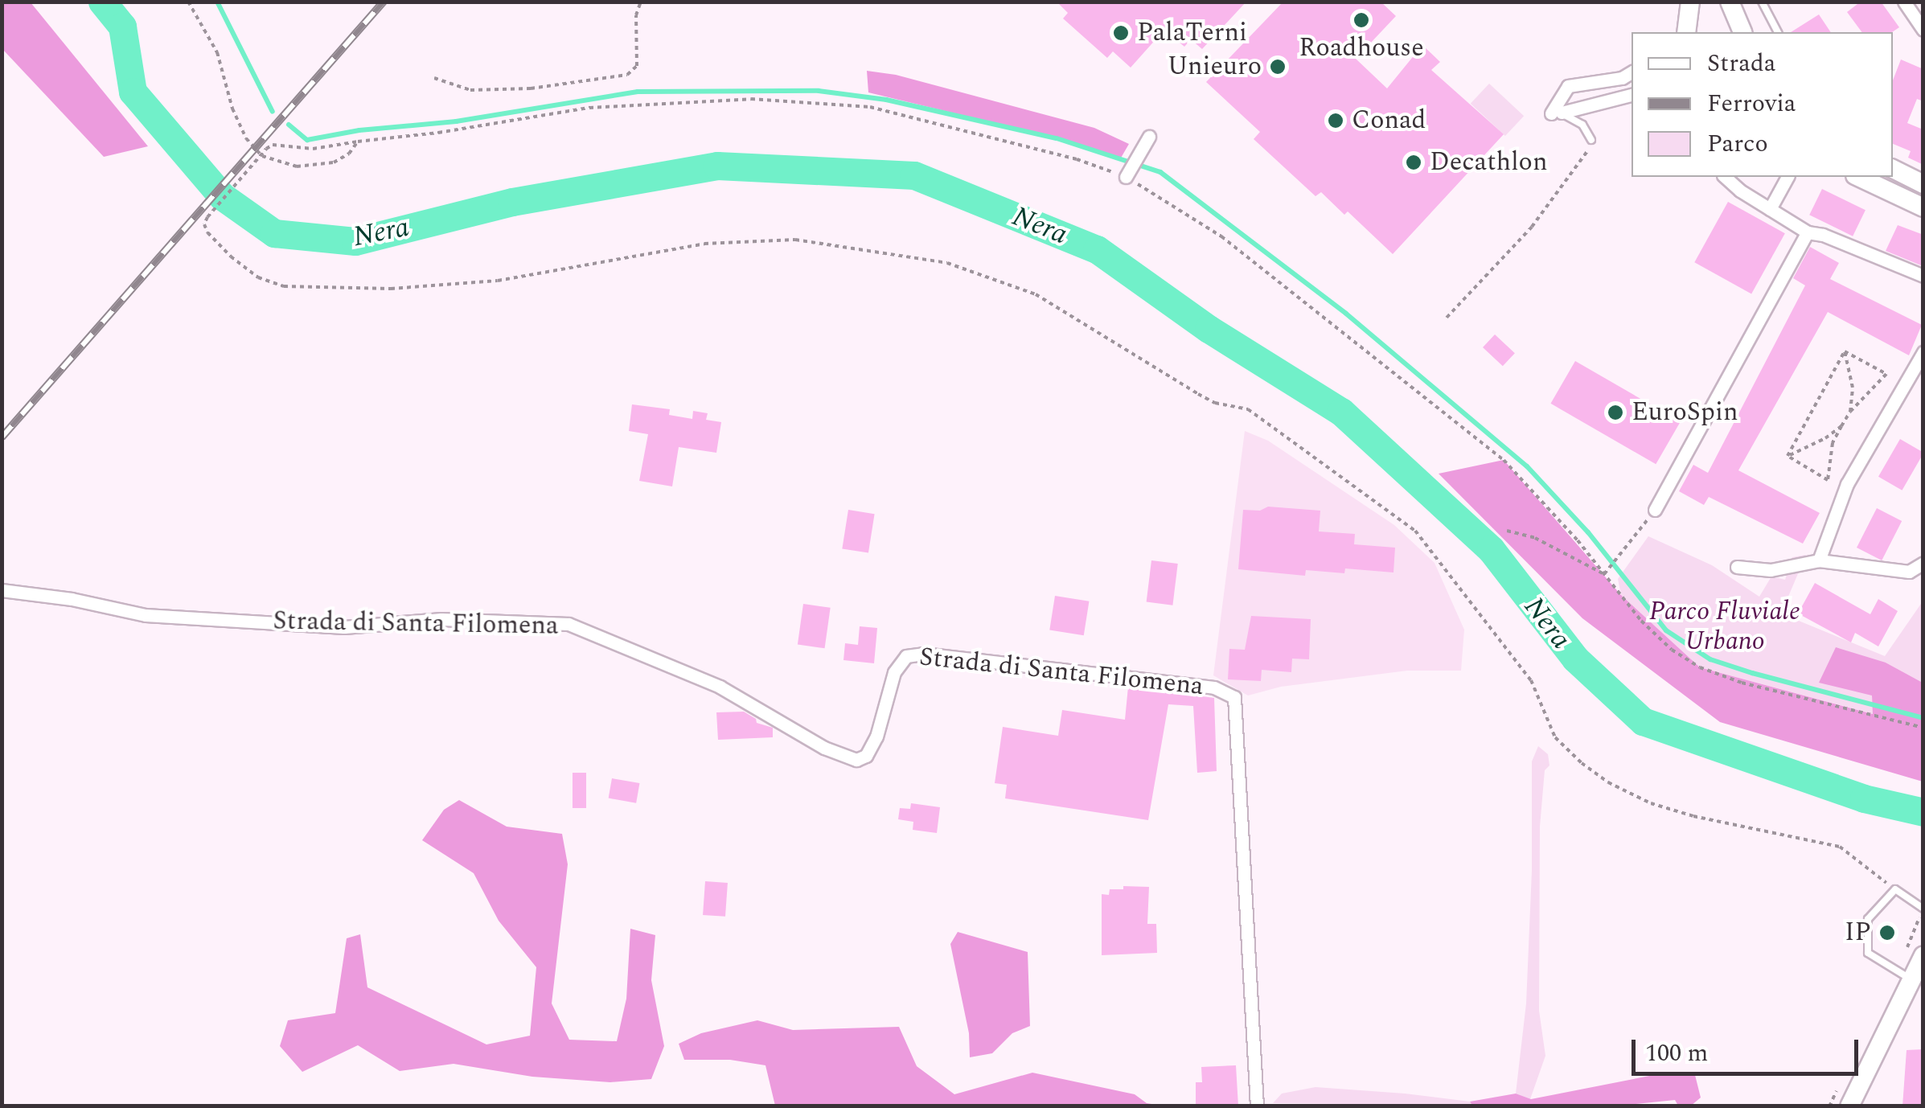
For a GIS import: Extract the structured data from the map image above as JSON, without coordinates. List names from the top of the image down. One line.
{"streets":{"street":["Strada di Santa Filomena"]},"water":["Nera"],"parks":["Parco Fluviale Urbano"],"places":["Roadhouse","PalaTerni","Unieuro","Conad","Decathlon","EuroSpin","IP"],"legend":["Strada","Ferrovia","Parco"],"scale_bar":"100 m"}
